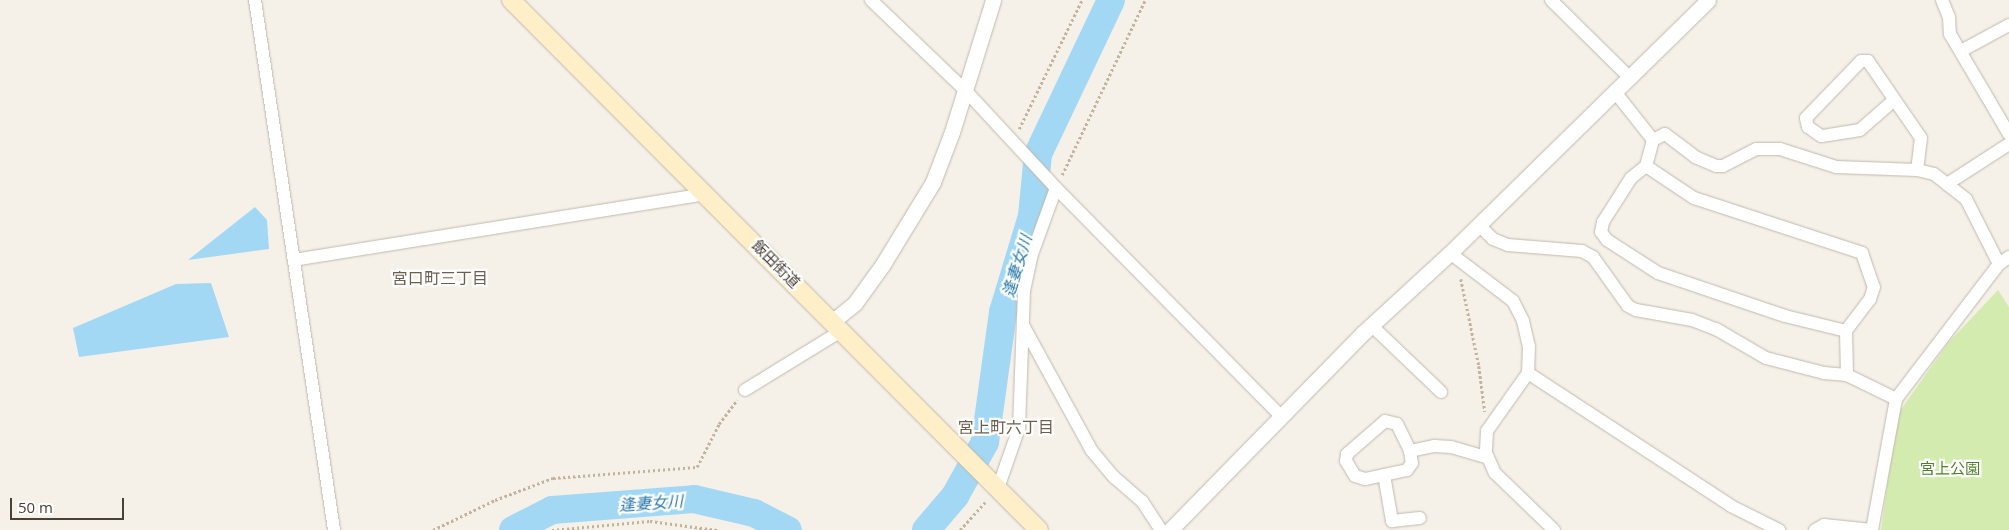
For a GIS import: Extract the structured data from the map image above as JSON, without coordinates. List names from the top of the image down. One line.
{"streets":{"main road":["飯田街道"]},"districts":["宮口町三丁目","宮上町六丁目"],"water":["逢妻女川"],"parks":["宮上公園"],"scale_bar":"50 m"}
